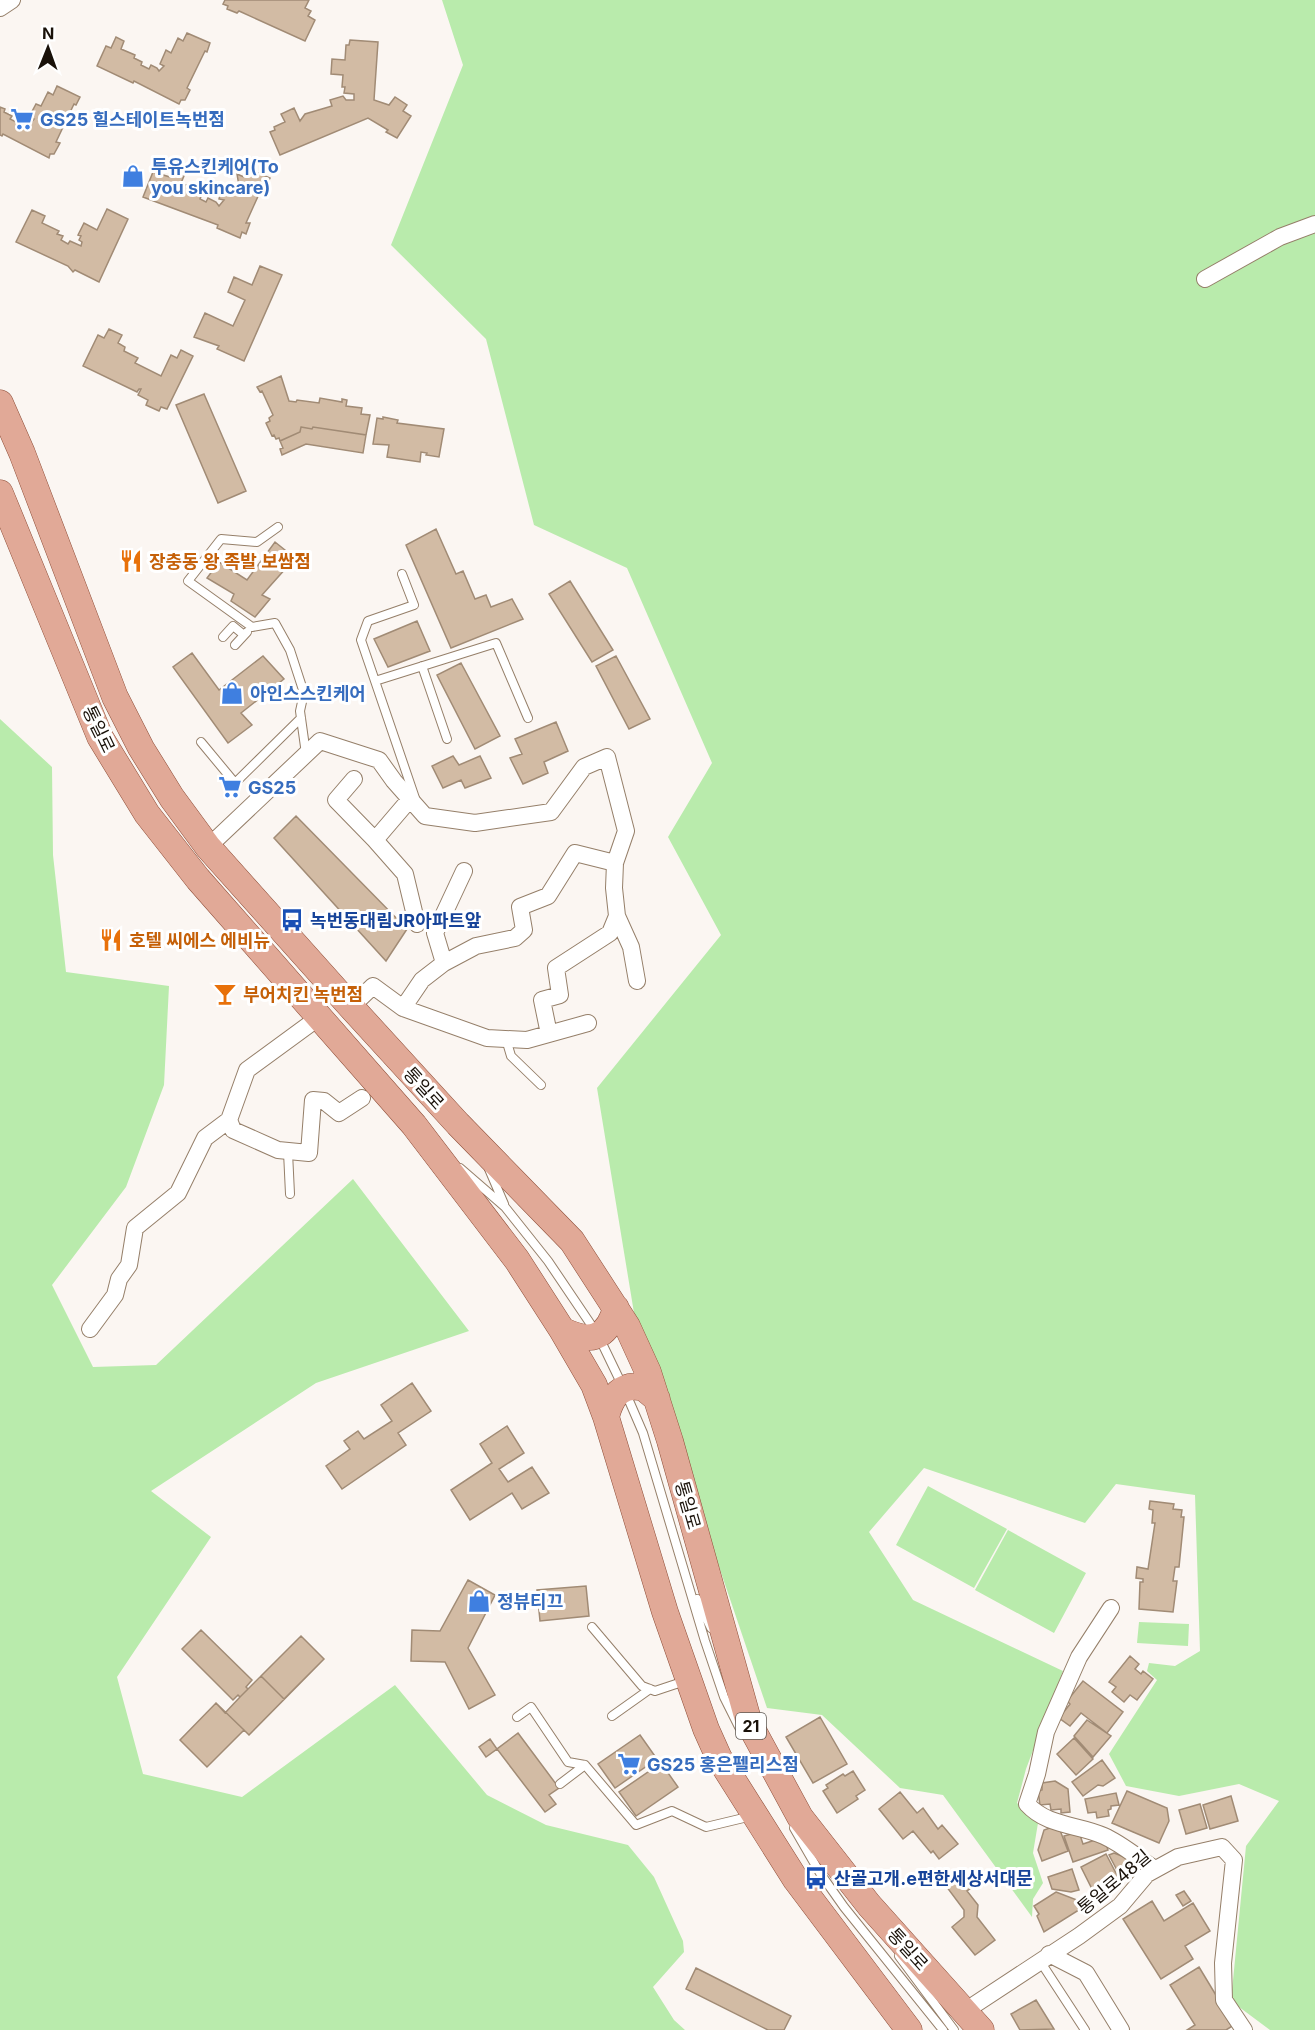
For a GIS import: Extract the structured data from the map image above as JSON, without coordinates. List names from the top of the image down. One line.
{"streets":{"main road":["통일로","21"],"street":["통일로48길"]},"crossings":[["통일로","통일로48길"]],"places":{"supermarket":["GS25 힐스테이트녹번점","GS25","GS25 홍은펠리스점"],"shop":["투유스킨케어(To you skincare)","아인스스킨케어","정뷰티끄"],"restaurant":["장충동 왕 족발 보쌈점","호텔 씨에스 에비뉴"],"bus stop":["녹번동대림JR아파트앞","산골고개.e편한세상서대문"],"bar":["부어치킨 녹번점"]},"north":"top"}
